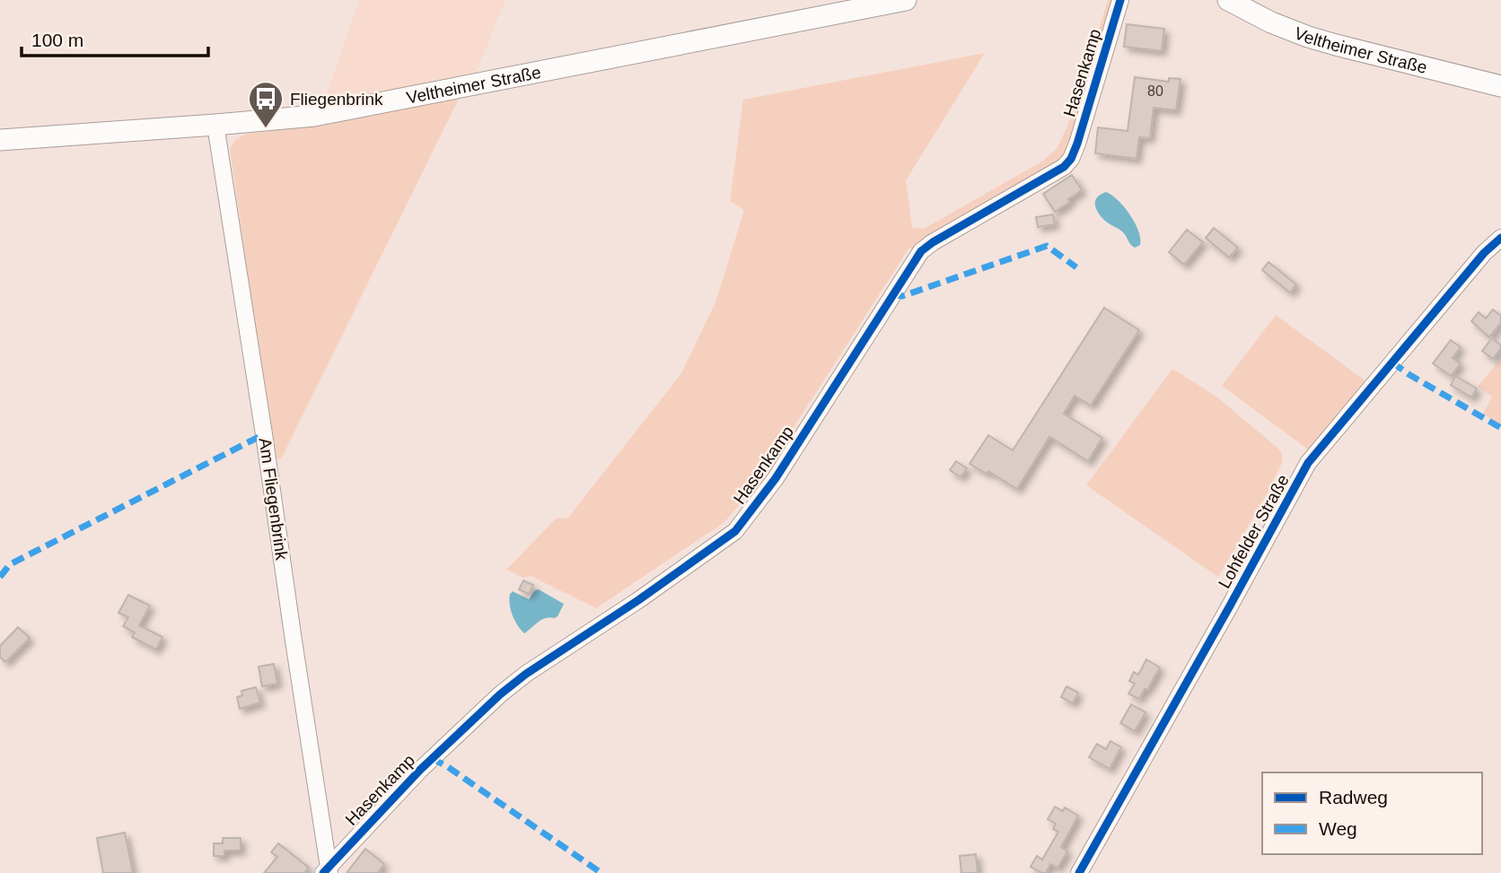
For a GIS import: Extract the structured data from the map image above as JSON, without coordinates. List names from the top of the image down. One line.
{"streets":{"main road":["Veltheimer Straße"],"street":["Hasenkamp","Am Fliegenbrink","Lohfelder Straße"]},"crossings":[["Veltheimer Straße","Am Fliegenbrink"],["Hasenkamp","Am Fliegenbrink"]],"places":{"bus stop":["Fliegenbrink"]},"house_numbers":["80"],"legend":["Radweg","Weg"],"scale_bar":"100 m"}
